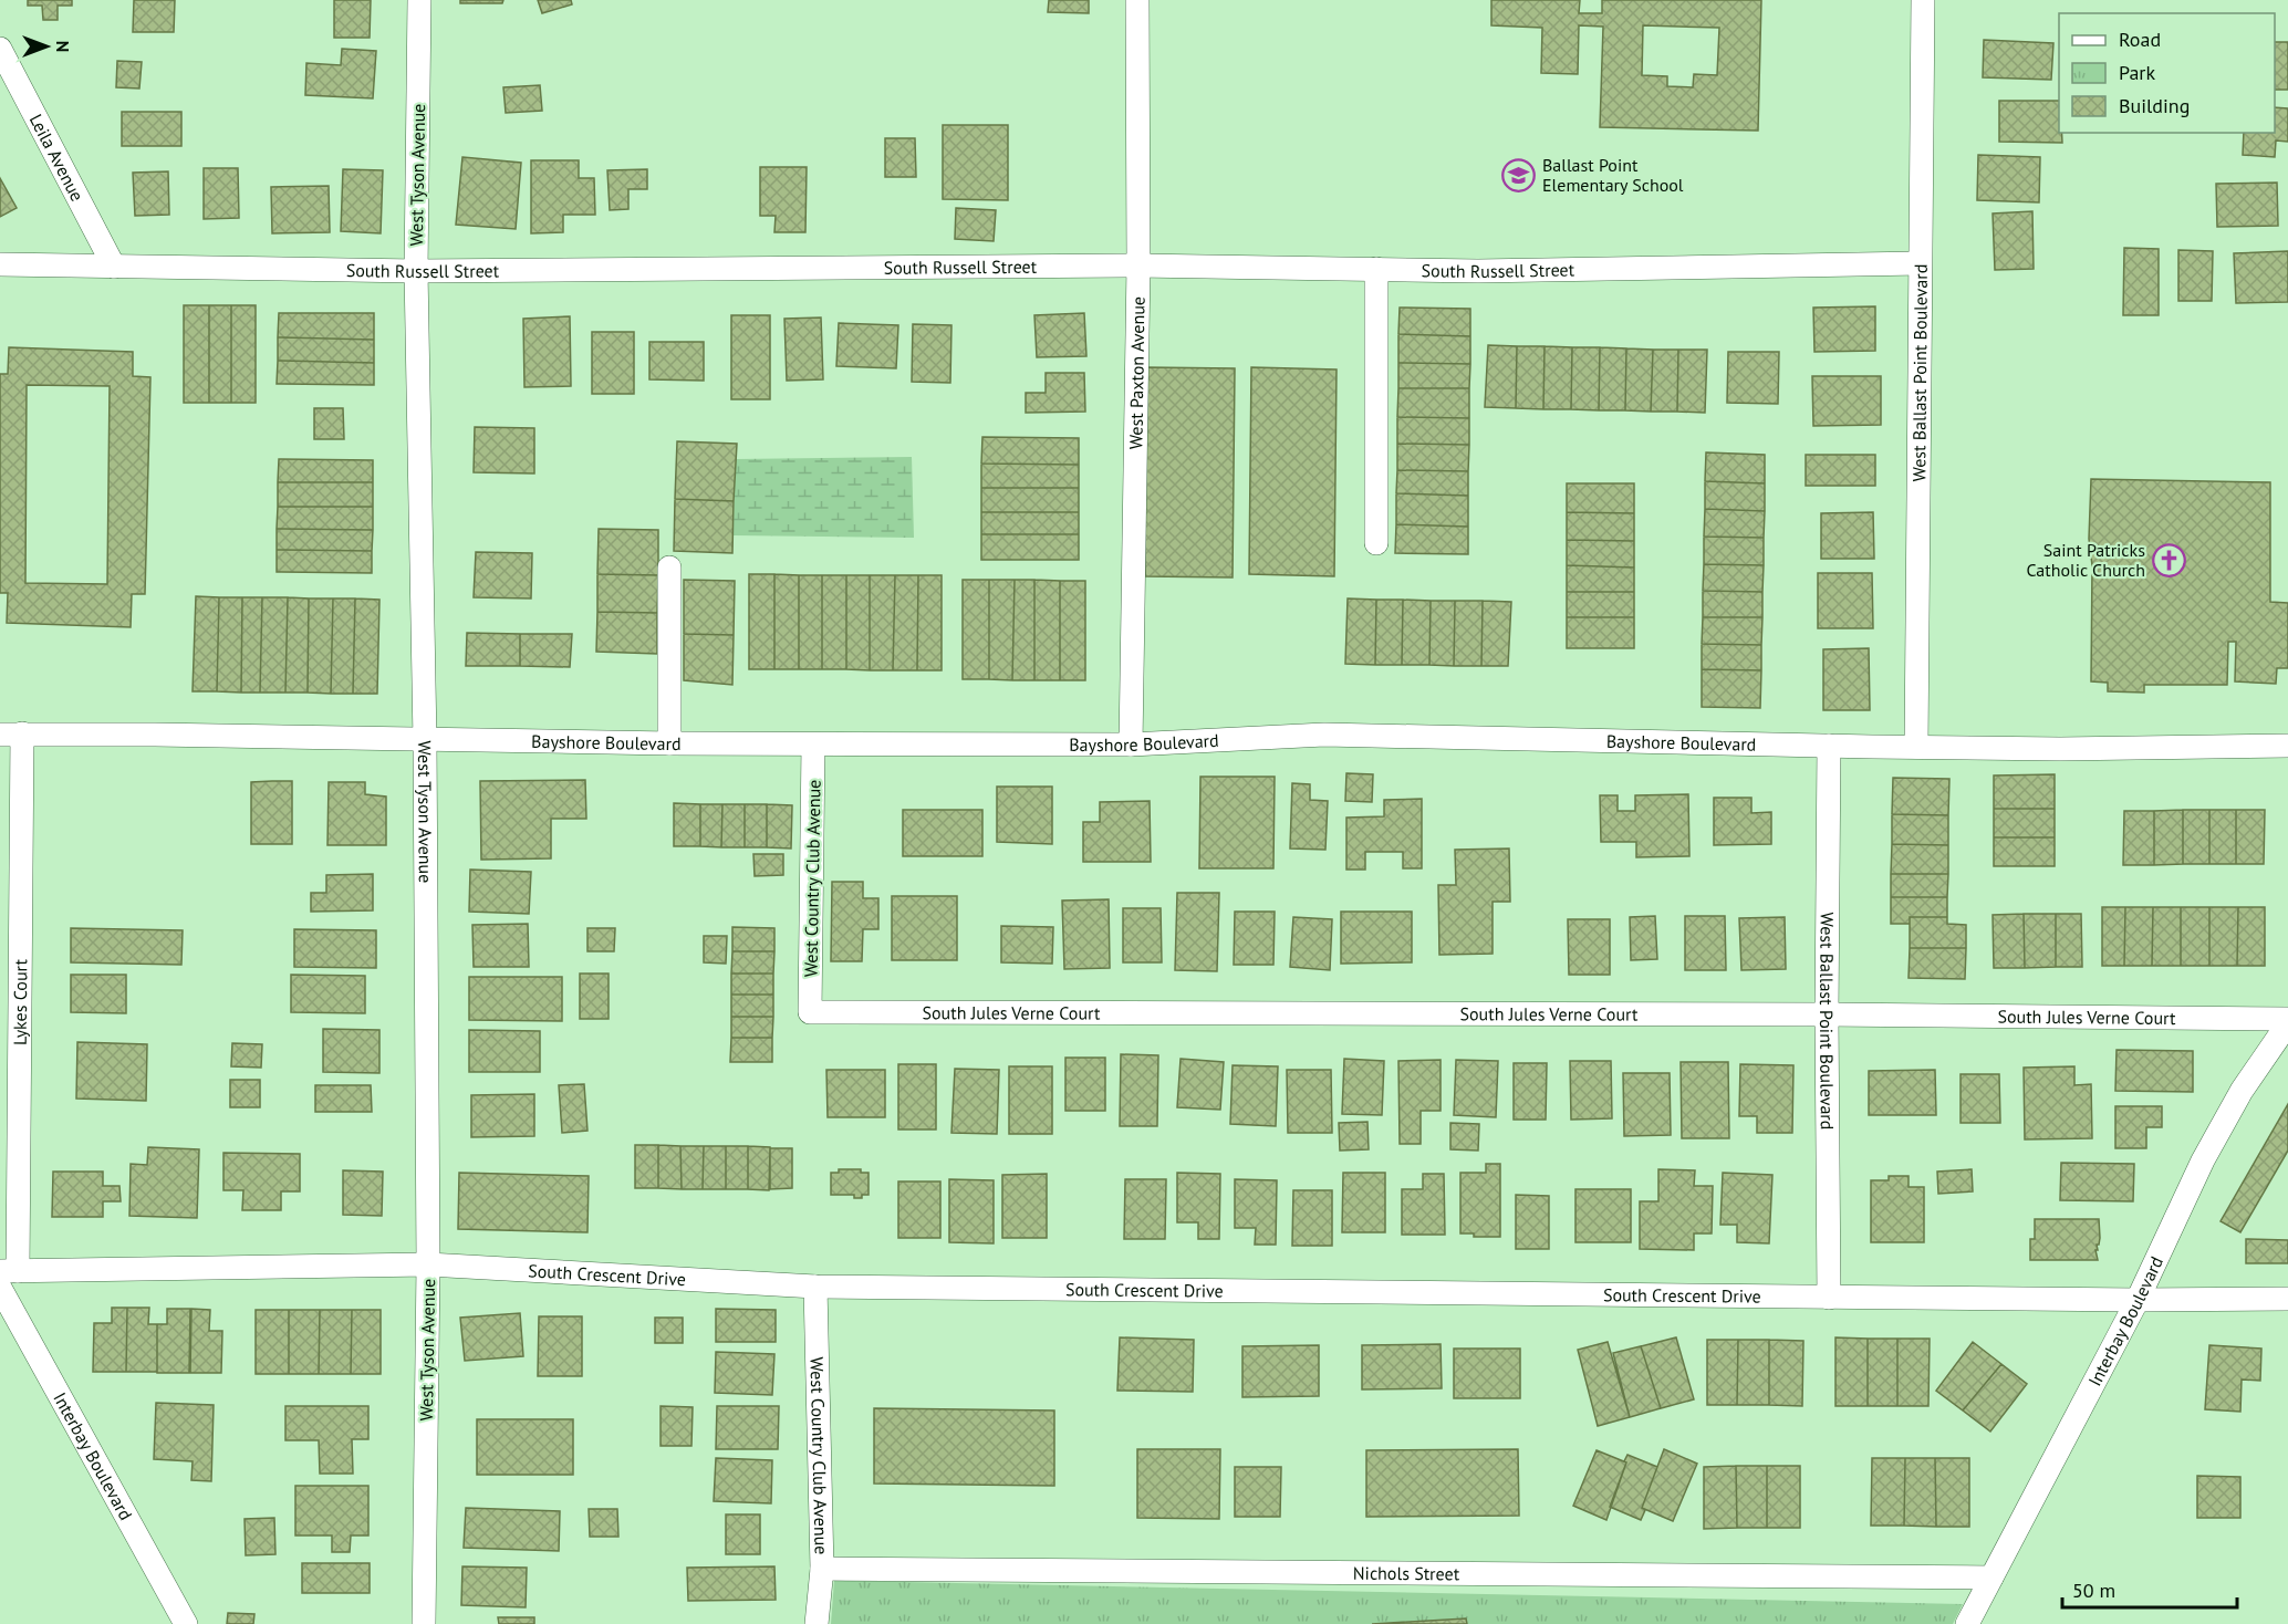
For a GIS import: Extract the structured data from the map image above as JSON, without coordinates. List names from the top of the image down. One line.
{"streets":{"street":["Leila Avenue","West Tyson Avenue","South Russell Street","West Paxton Avenue","West Ballast Point Boulevard","Bayshore Boulevard","West Country Club Avenue","Lykes Court","South Jules Verne Court","South Crescent Drive","Interbay Boulevard","Nichols Street"]},"crossings":[["Leila Avenue","South Russell Street"],["West Tyson Avenue","South Russell Street"],["West Tyson Avenue","Bayshore Boulevard"],["West Tyson Avenue","South Crescent Drive"],["South Russell Street","West Paxton Avenue"],["South Russell Street","West Ballast Point Boulevard"],["West Paxton Avenue","Bayshore Boulevard"],["West Ballast Point Boulevard","Bayshore Boulevard"],["West Ballast Point Boulevard","South Jules Verne Court"],["West Ballast Point Boulevard","South Crescent Drive"],["Bayshore Boulevard","West Country Club Avenue"],["Bayshore Boulevard","Lykes Court"],["West Country Club Avenue","South Jules Verne Court"],["West Country Club Avenue","South Crescent Drive"],["West Country Club Avenue","Nichols Street"],["Lykes Court","South Crescent Drive"],["South Jules Verne Court","Interbay Boulevard"],["South Crescent Drive","Interbay Boulevard"],["Interbay Boulevard","Nichols Street"]],"places":{"school or university":["Ballast Point Elementary School"],"church":["Saint Patricks Catholic Church"]},"legend":["Road","Park","Building"],"scale_bar":"50 m","north":"right"}
